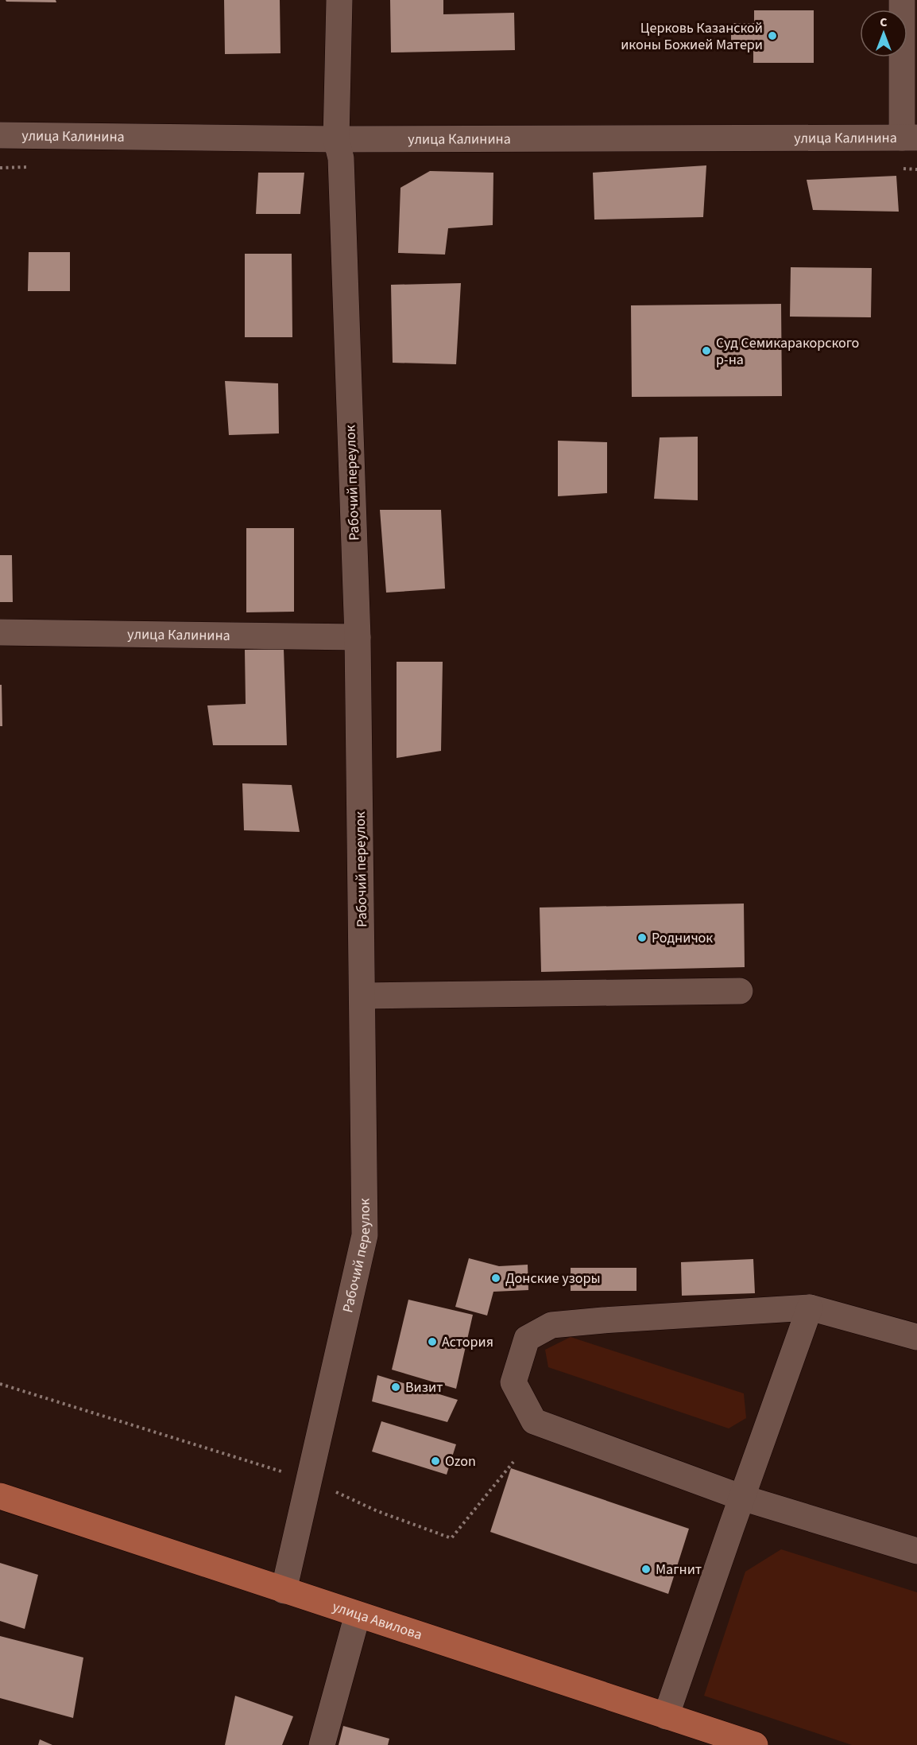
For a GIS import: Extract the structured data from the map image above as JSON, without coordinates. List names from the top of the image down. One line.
{"streets":{"main road":["улица Авилова"],"street":["улица Калинина","Рабочий переулок"]},"crossings":[["улица Калинина","Рабочий переулок"],["Рабочий переулок","улица Авилова"]],"places":["Церковь Казанской иконы Божией Матери","Суд Семикаракорского р-на","Родничок","Донские узоры","Астория","Визит","Ozon","Магнит"],"north":"top"}
